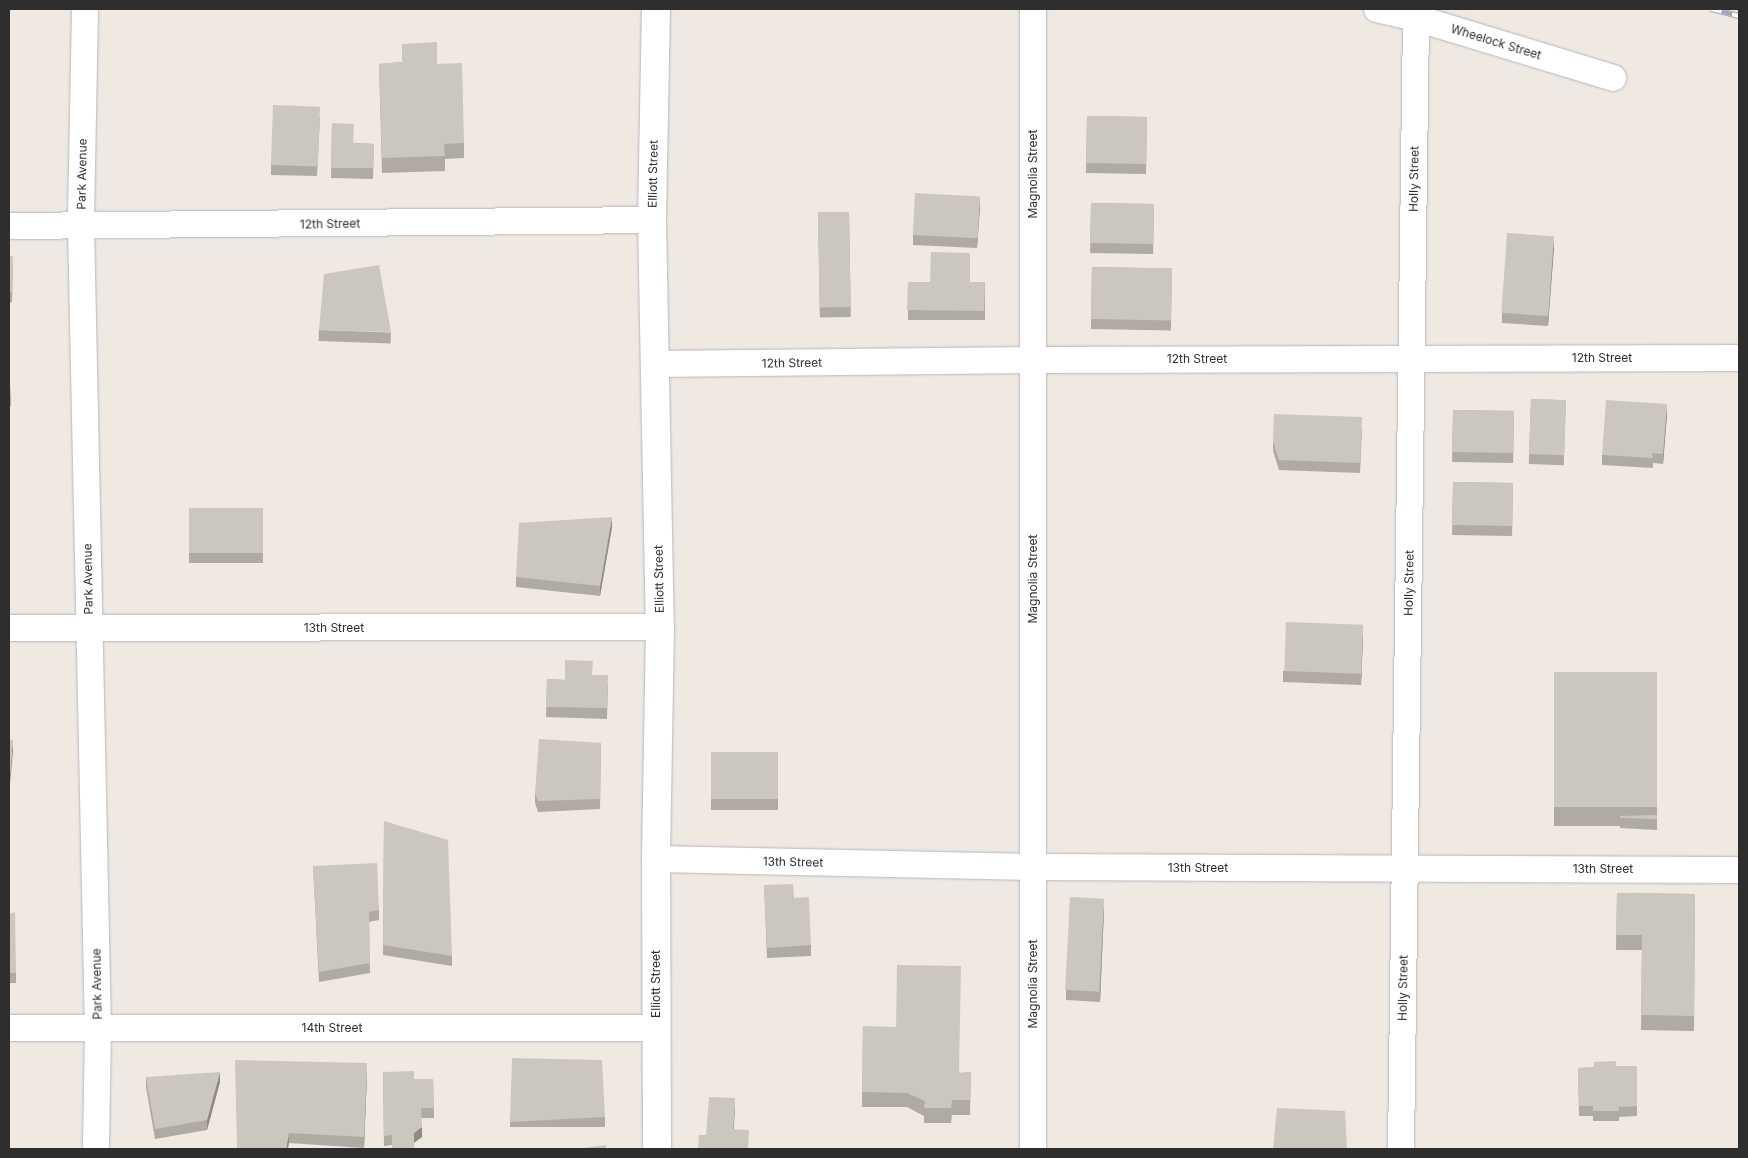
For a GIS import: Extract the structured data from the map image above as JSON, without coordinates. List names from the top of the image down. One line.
{"streets":{"main road":["Elliott Street"],"street":["Wheelock Street","Park Avenue","Magnolia Street","Holly Street","12th Street","13th Street","14th Street"]},"crossings":[["Wheelock Street","Holly Street"],["Park Avenue","12th Street"],["Park Avenue","13th Street"],["Park Avenue","14th Street"],["Elliott Street","12th Street"],["Elliott Street","13th Street"],["Elliott Street","14th Street"],["Magnolia Street","12th Street"],["Magnolia Street","13th Street"],["Holly Street","12th Street"],["Holly Street","13th Street"]]}
